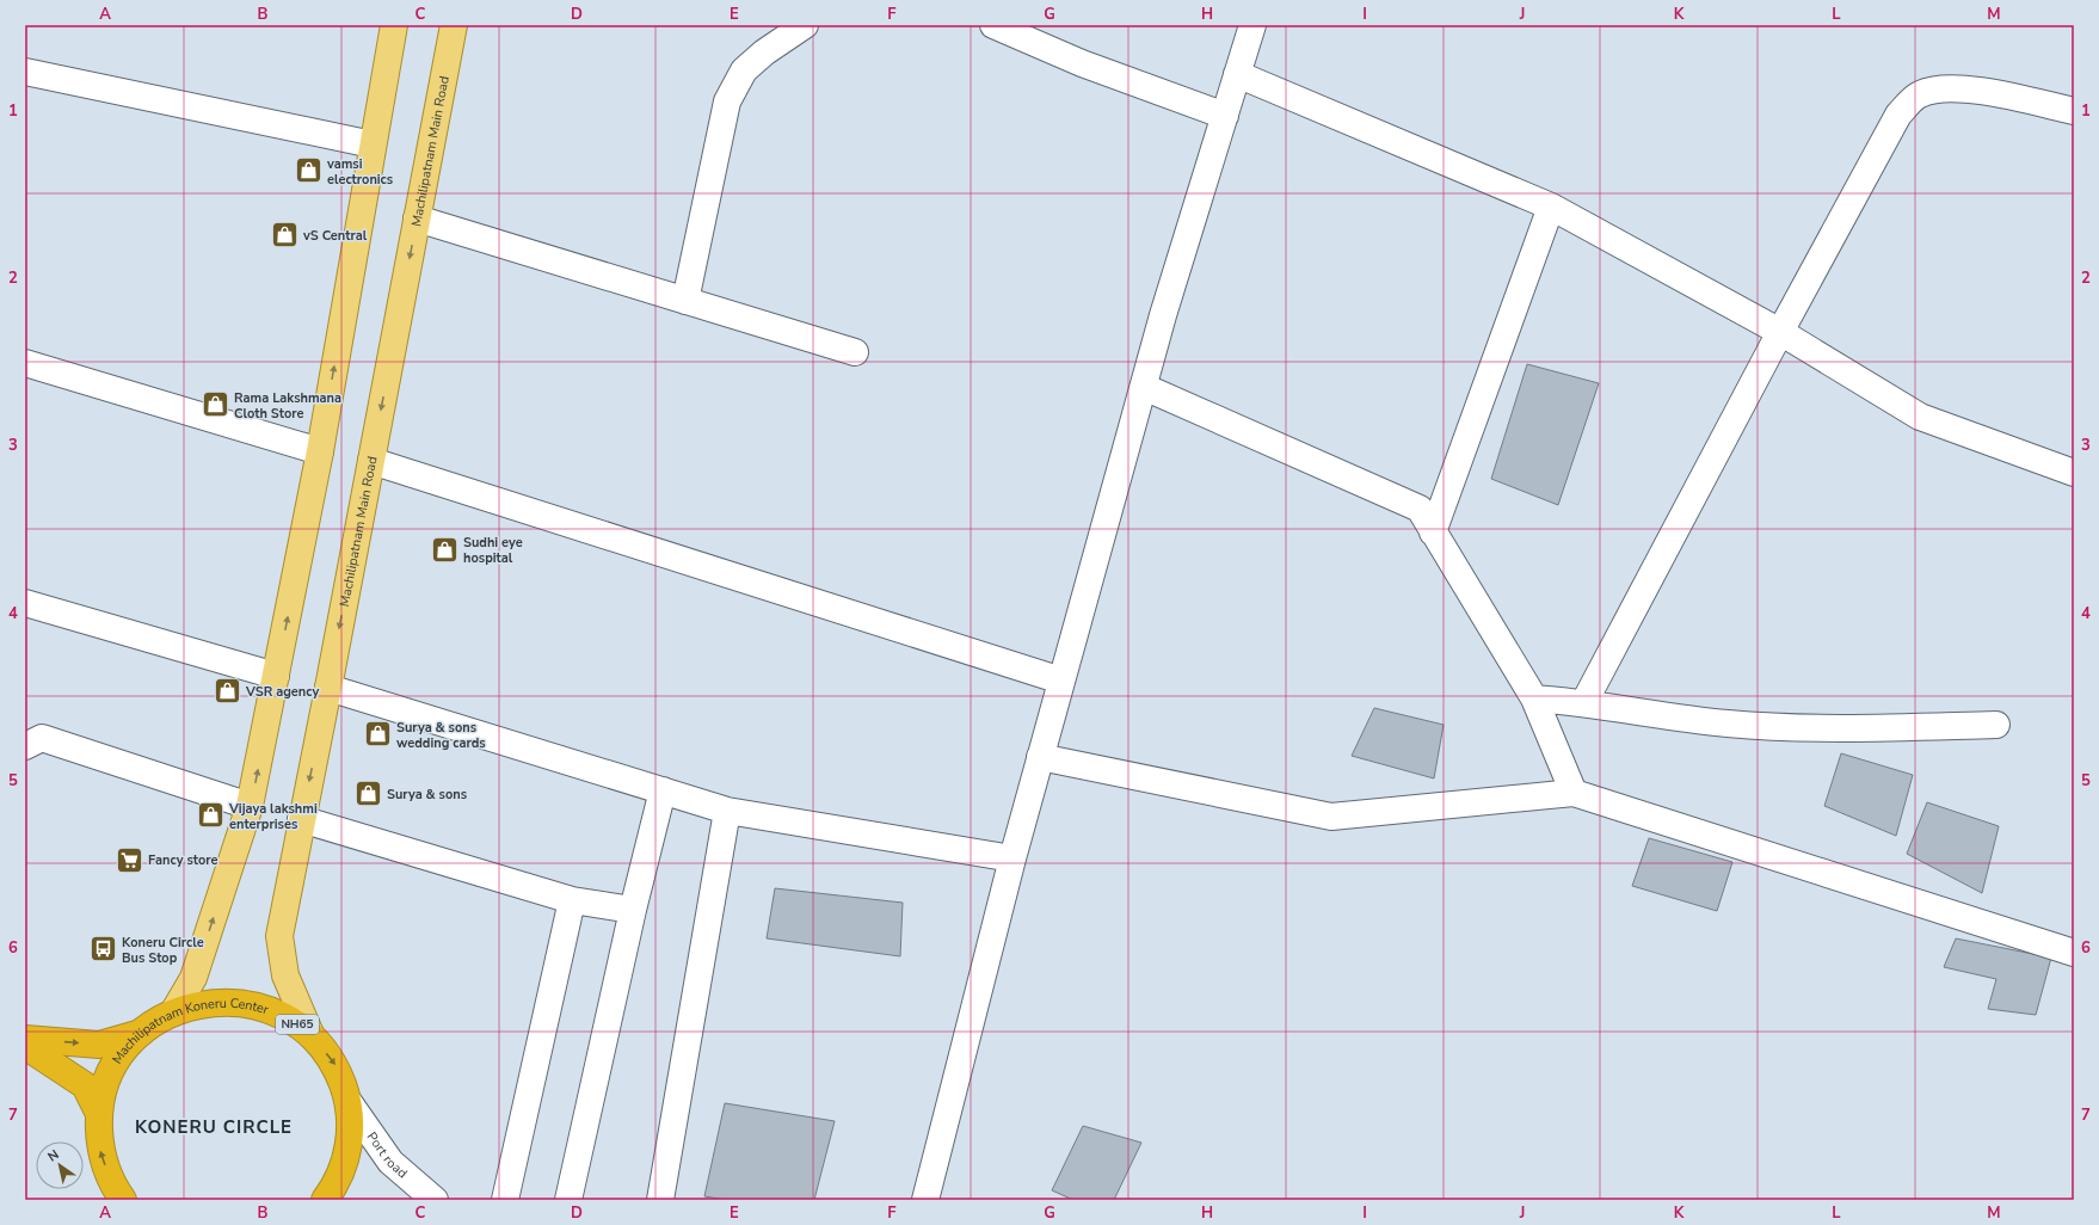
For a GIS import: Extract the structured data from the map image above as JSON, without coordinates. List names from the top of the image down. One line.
{"streets":{"highway":["NH65","Machilipatnam Koneru Center"],"main road":["Machilipatnam Main Road"],"street":["Port road"]},"crossings":[["Machilipatnam Main Road","Machilipatnam Koneru Center"],["NH65","Machilipatnam Koneru Center"],["Machilipatnam Koneru Center","Port road"]],"districts":["KONERU CIRCLE"],"places":{"shop":["vamsi electronics","vS Central","Rama Lakshmana Cloth Store","Sudhi eye hospital","VSR agency","Surya & sons wedding cards","Surya & sons","Vijaya lakshmi enterprises"],"supermarket":["Fancy store"],"bus stop":["Koneru Circle Bus Stop"]},"north":"top left","grid":{"columns":["A","B","C","D","E","F","G","H","I","J","K","L","M"],"rows":["1","2","3","4","5","6","7"]}}
